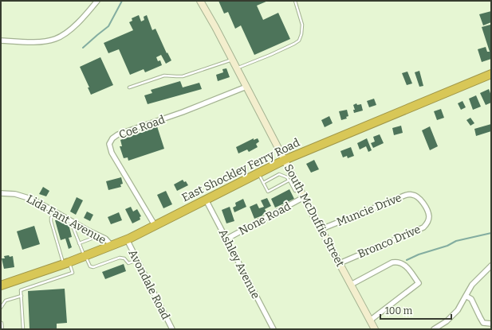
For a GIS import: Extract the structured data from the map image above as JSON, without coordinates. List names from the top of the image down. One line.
{"streets":{"highway":["East Shockley Ferry Road"],"street":["Coe Road","Muncie Drive","South McDuffie Street","None Road","Lida Fant Avenue","Bronco Drive","Ashley Avenue","Avondale Road"]},"crossings":[["Coe Road","East Shockley Ferry Road"],["Coe Road","South McDuffie Street"],["East Shockley Ferry Road","South McDuffie Street"],["East Shockley Ferry Road","Lida Fant Avenue"],["East Shockley Ferry Road","Ashley Avenue"],["East Shockley Ferry Road","Avondale Road"],["Muncie Drive","South McDuffie Street"],["Muncie Drive","Bronco Drive"],["South McDuffie Street","None Road"],["South McDuffie Street","Bronco Drive"],["None Road","Ashley Avenue"]],"scale_bar":"100 m"}
